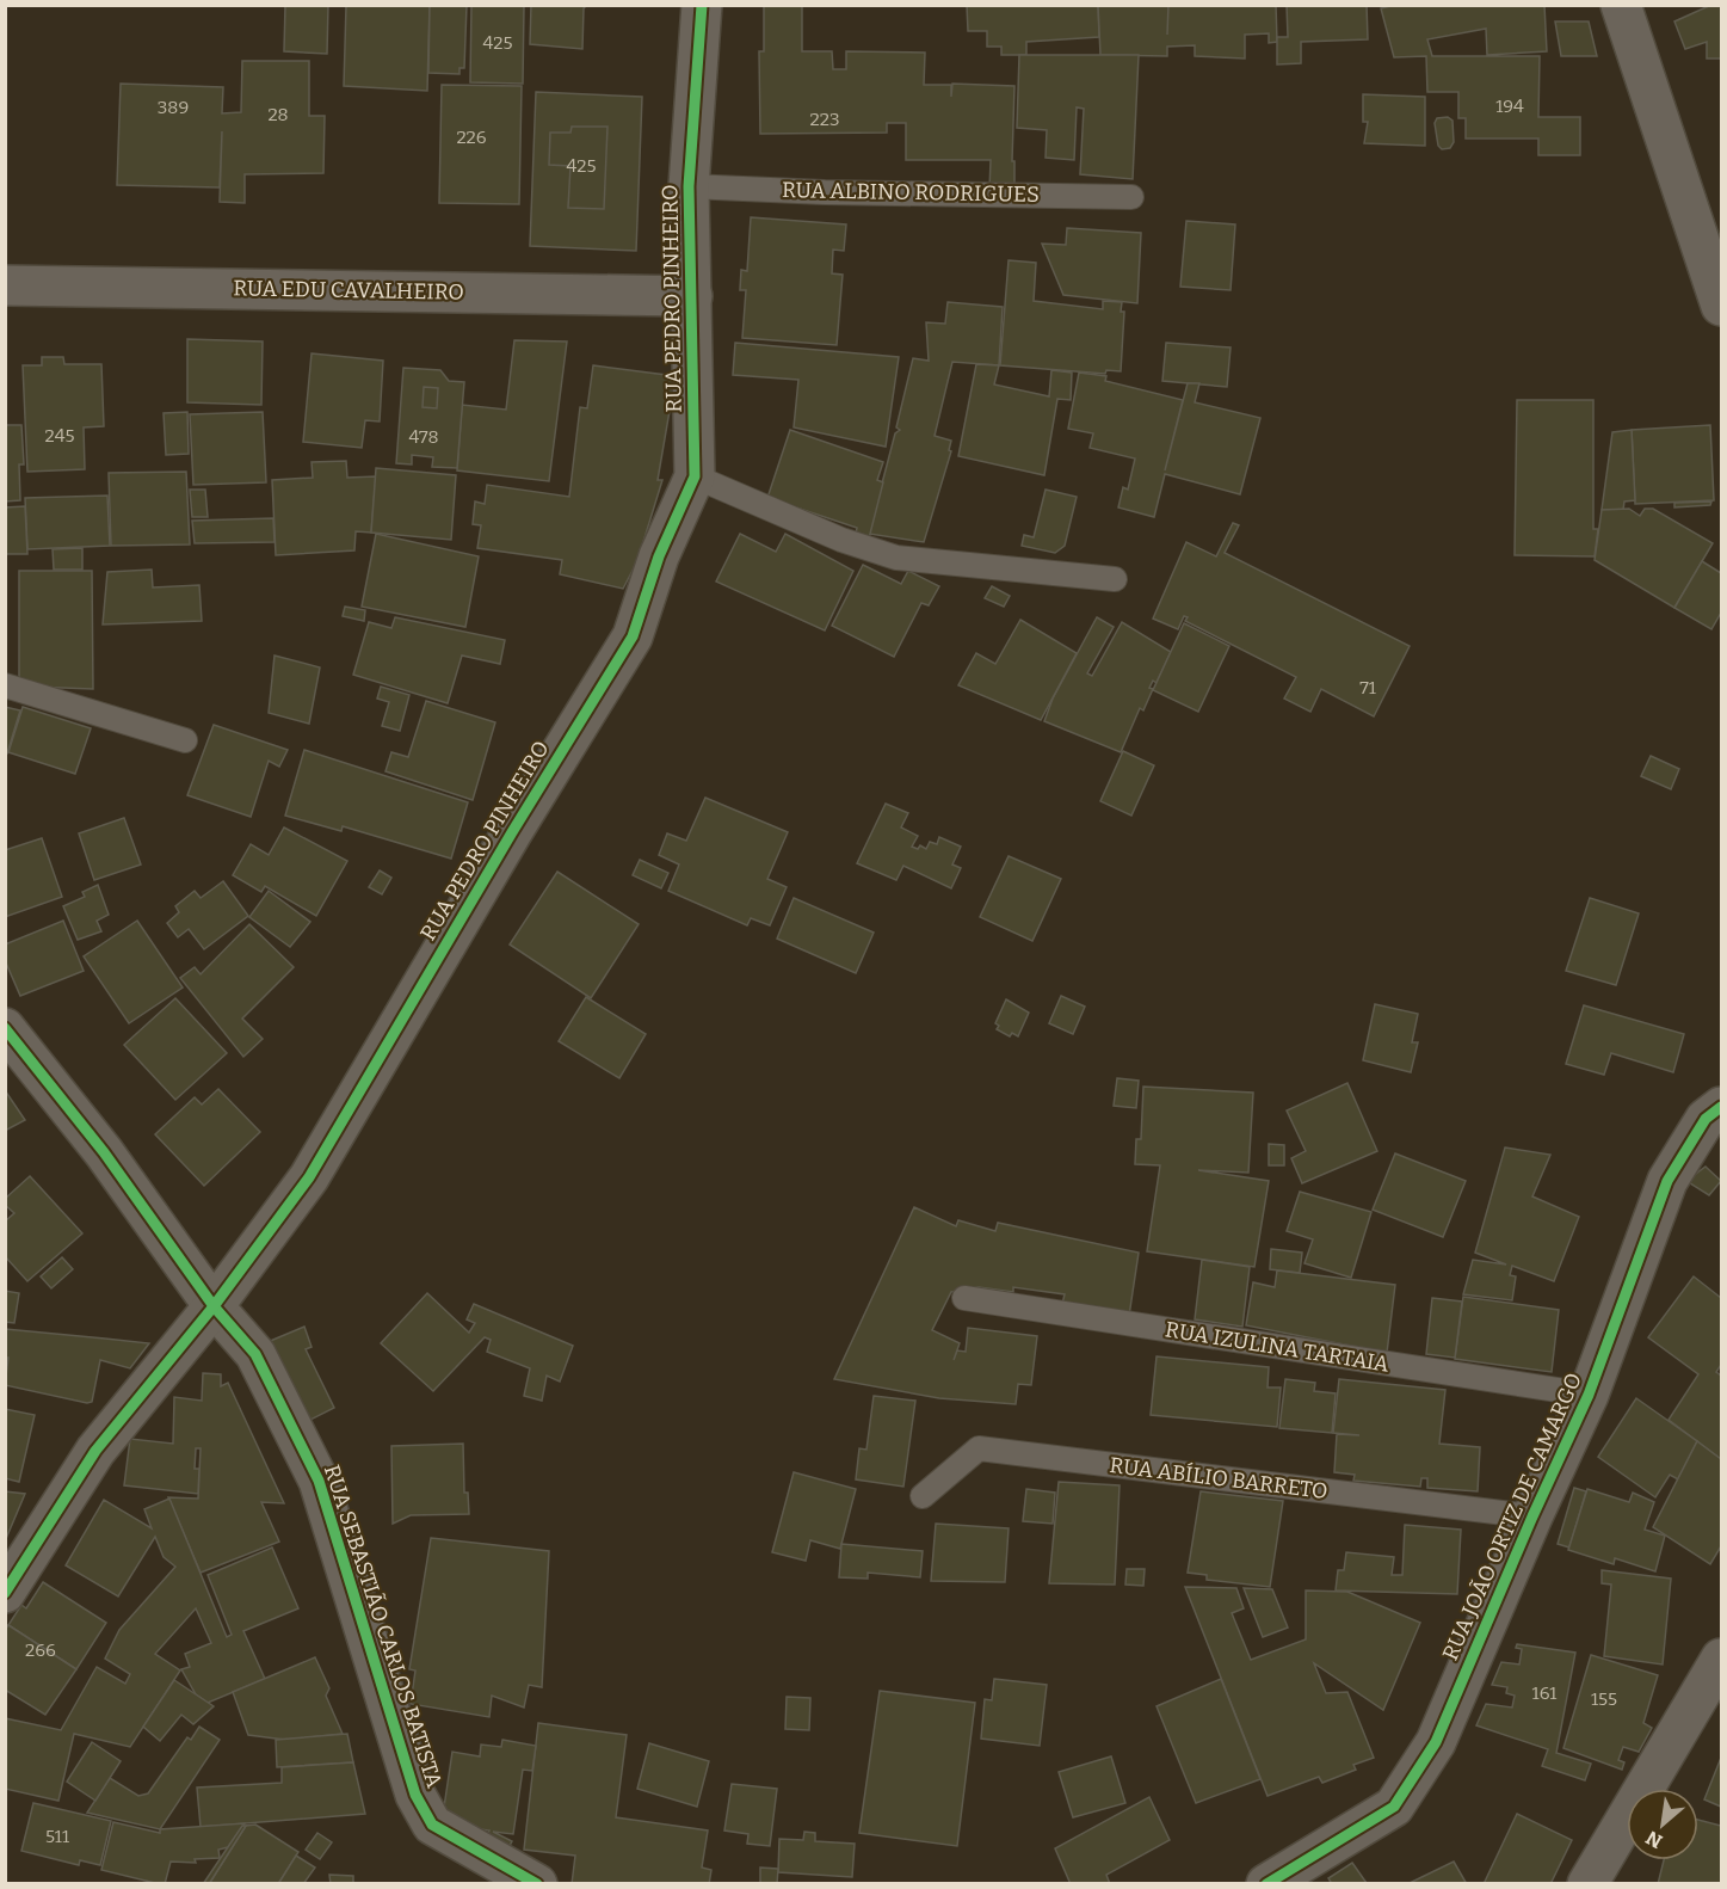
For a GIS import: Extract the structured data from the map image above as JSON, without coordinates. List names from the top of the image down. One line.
{"streets":{"street":["RUA EDU CAVALHEIRO","RUA PEDRO PINHEIRO","RUA JOÃO ORTIZ DE CAMARGO","RUA SEBASTIÃO CARLOS BATISTA"],"lane":["RUA ALBINO RODRIGUES","RUA IZULINA TARTAIA","RUA ABÍLIO BARRETO"]},"crossings":[["RUA ALBINO RODRIGUES","RUA PEDRO PINHEIRO"],["RUA EDU CAVALHEIRO","RUA PEDRO PINHEIRO"],["RUA PEDRO PINHEIRO","RUA SEBASTIÃO CARLOS BATISTA"],["RUA IZULINA TARTAIA","RUA JOÃO ORTIZ DE CAMARGO"],["RUA ABÍLIO BARRETO","RUA JOÃO ORTIZ DE CAMARGO"]],"house_numbers":["425","194","389","28","223","226","425","245","478","71","266","161","155","511"],"north":"bottom left"}
